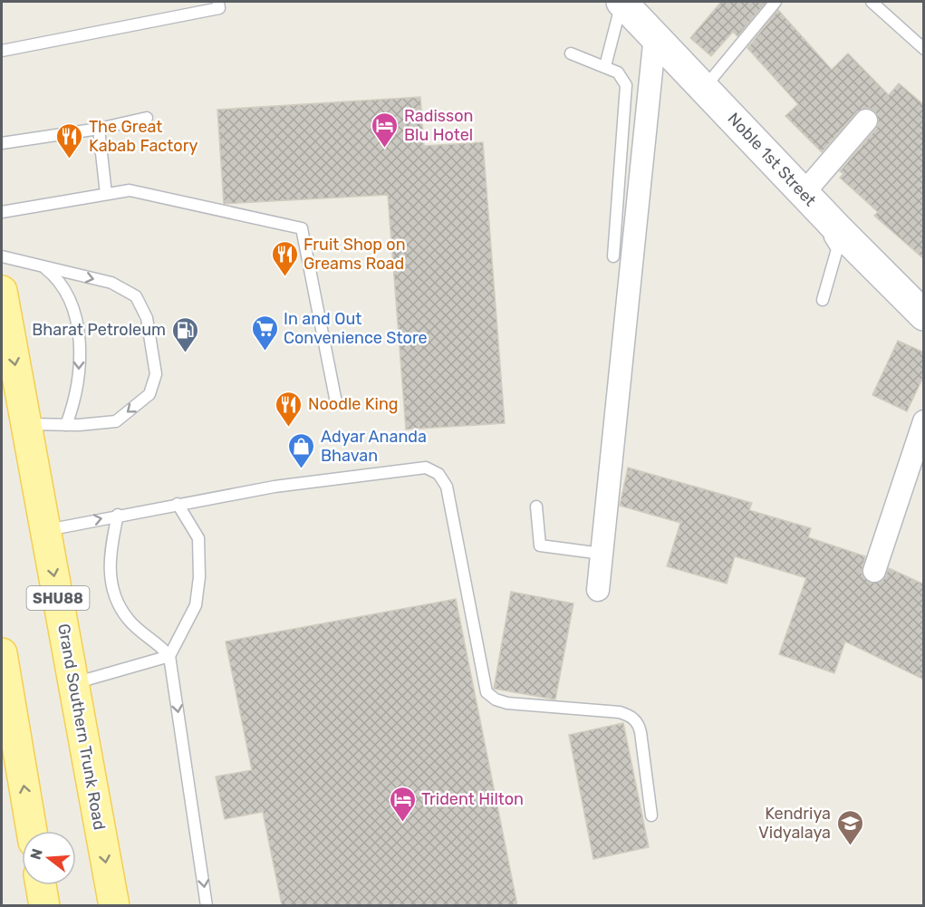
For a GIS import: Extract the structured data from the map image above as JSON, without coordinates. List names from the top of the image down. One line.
{"streets":{"main road":["SHU88","Grand Southern Trunk Road"],"street":["Noble 1st Street"]},"places":{"hotel":["Radisson Blu Hotel","Trident Hilton"],"restaurant":["The Great Kabab Factory","Fruit Shop on Greams Road","Noodle King"],"supermarket":["In and Out Convenience Store"],"fuel station":["Bharat Petroleum"],"shop":["Adyar Ananda Bhavan"],"school or university":["Kendriya Vidyalaya"]},"north":"left"}
